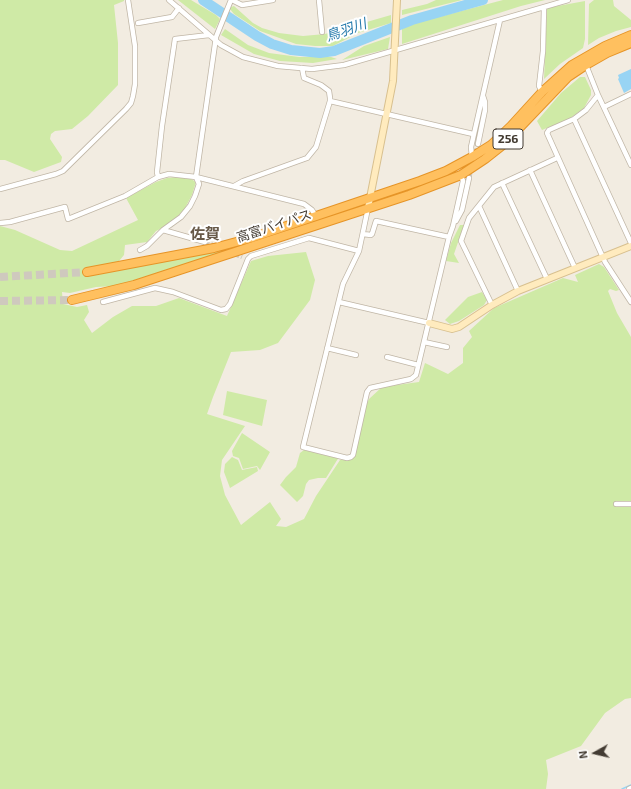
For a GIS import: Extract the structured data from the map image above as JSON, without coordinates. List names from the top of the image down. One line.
{"streets":{"highway":["256","高富バイパス"]},"crossings":[["256","高富バイパス"]],"districts":["佐賀"],"water":["鳥羽川"],"north":"left"}
